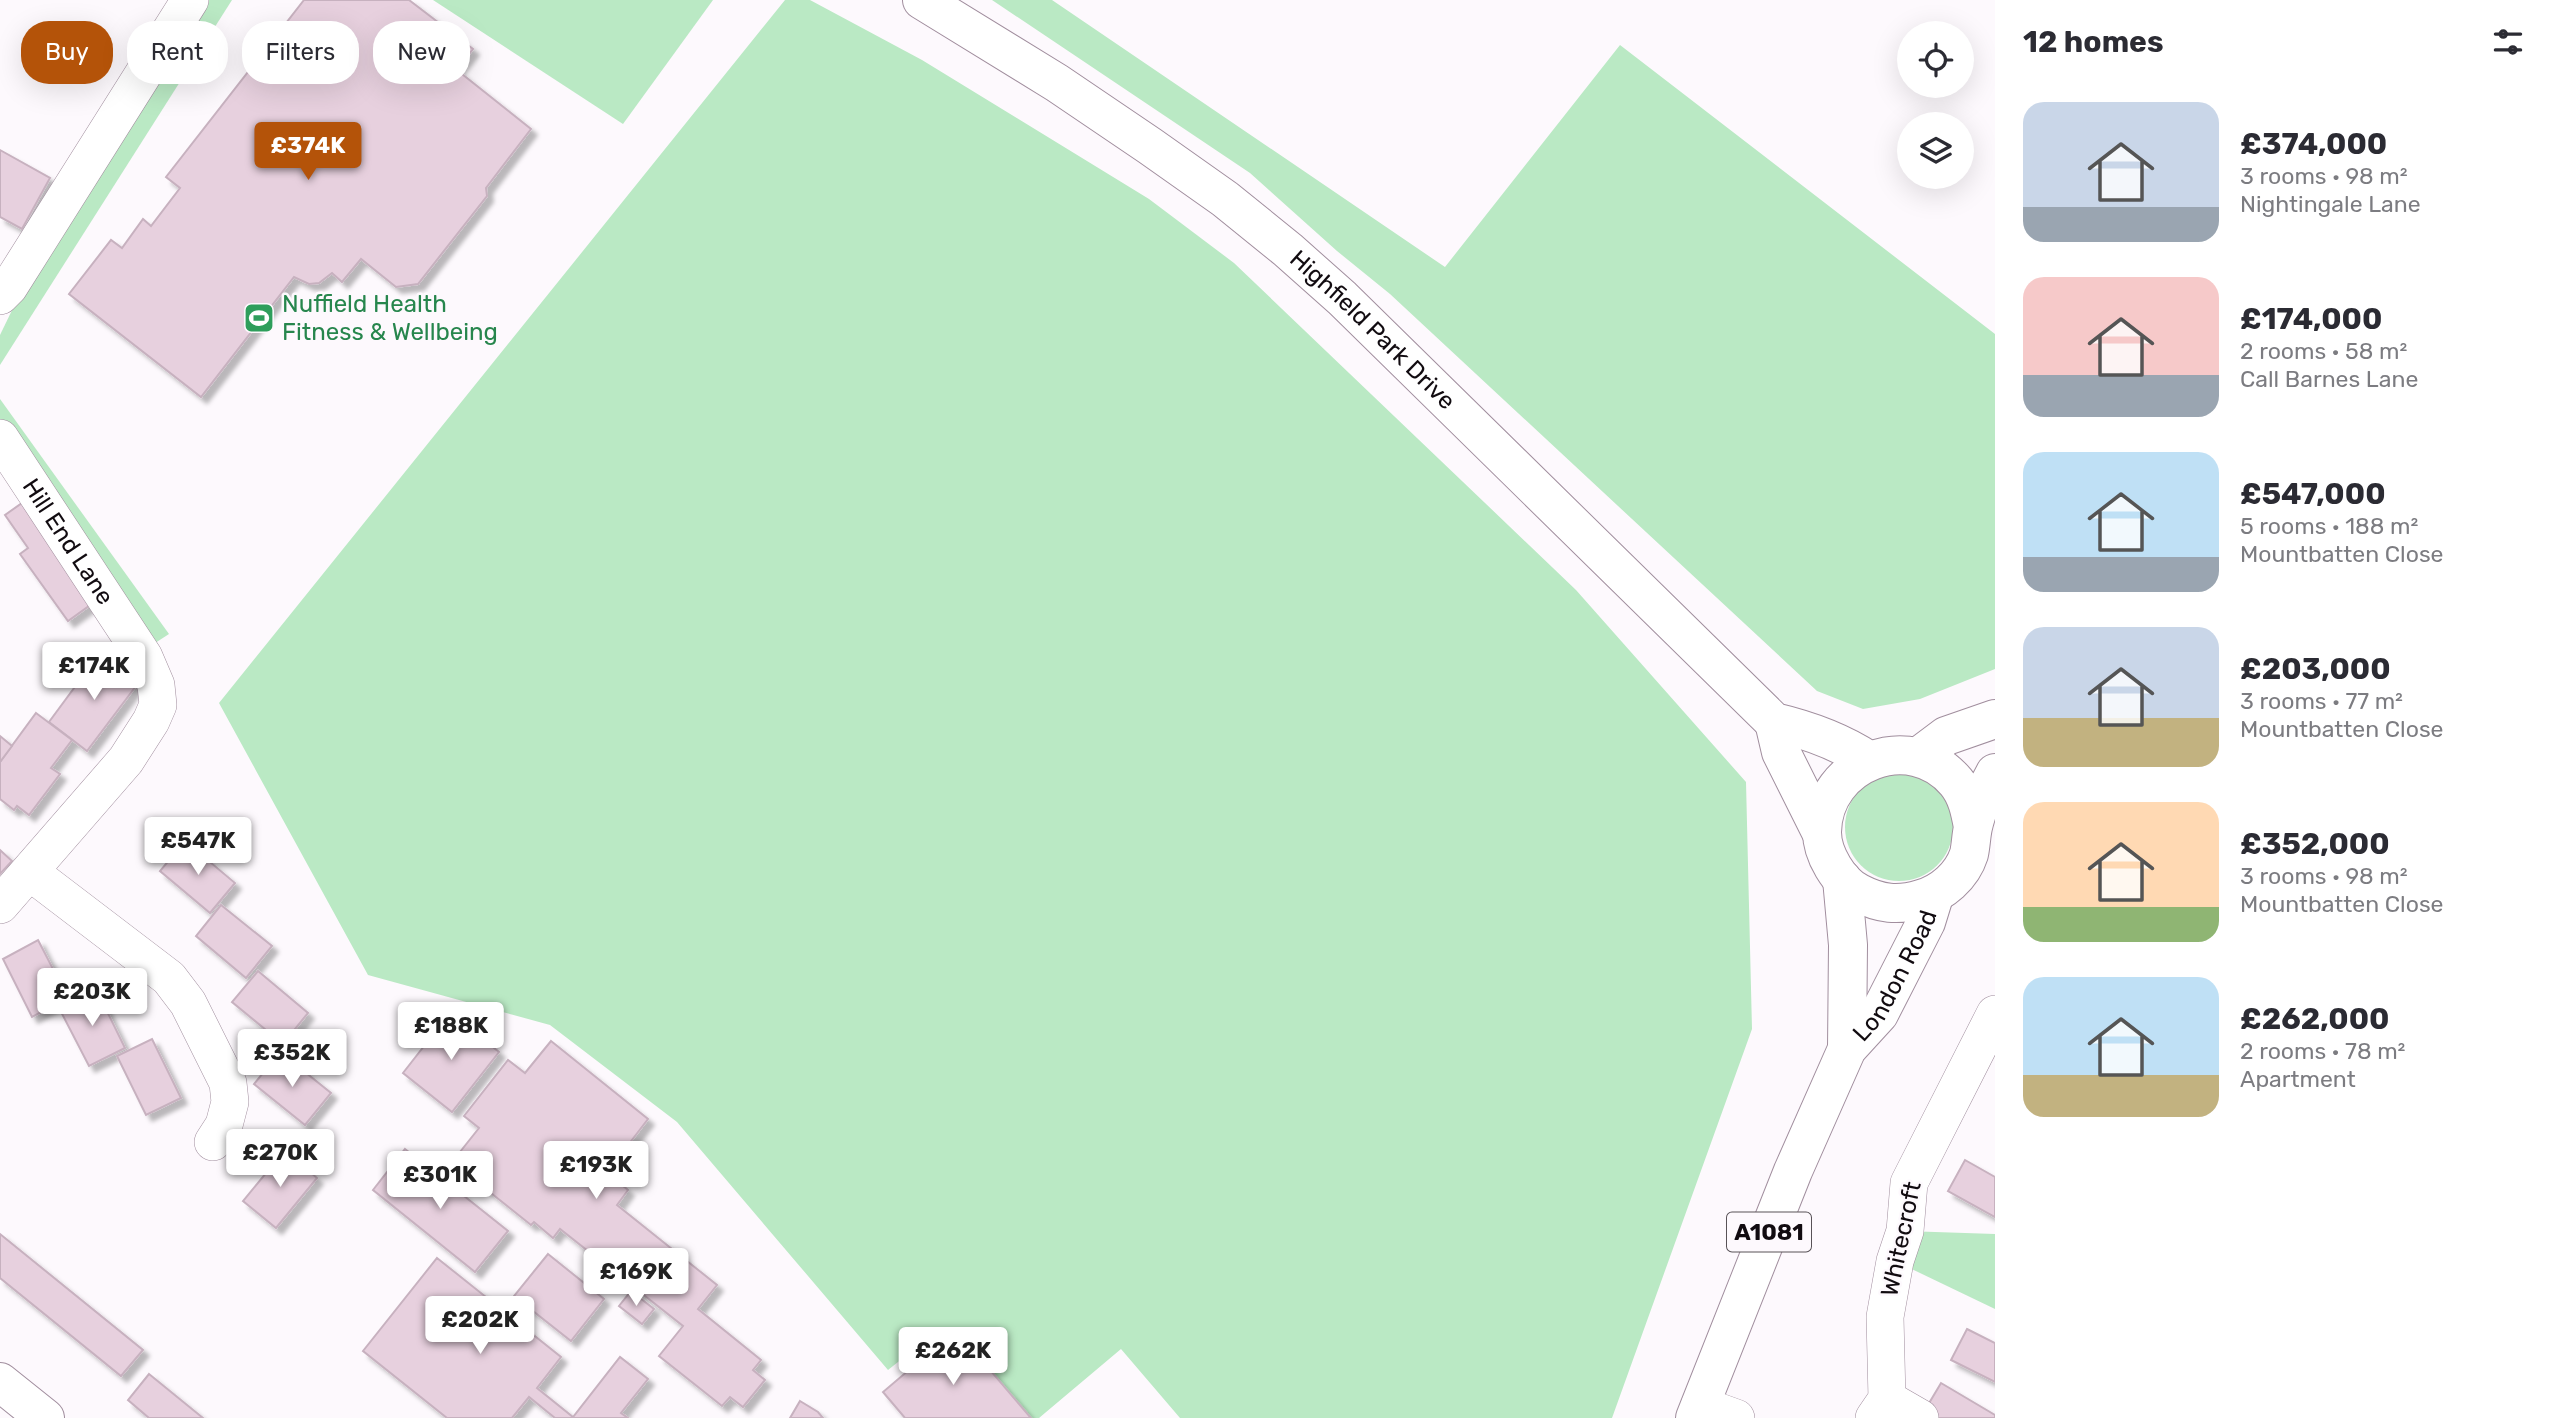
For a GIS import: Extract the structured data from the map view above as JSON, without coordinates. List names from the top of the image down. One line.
{"streets":{"street":["Highfield Park Drive","Hill End Lane","London Road","A1081","Whitecroft"]},"crossings":[["Highfield Park Drive","London Road"]],"places":{"sports":["Nuffield Health Fitness & Wellbeing"]},"page":{"heading":"12 homes","chip":["Buy","Rent","Filters","New"],"list":[{"name":"£374,000","note":"3 rooms · 98 m² · Nightingale Lane"},{"name":"£174,000","note":"2 rooms · 58 m² · Call Barnes Lane"},{"name":"£547,000","note":"5 rooms · 188 m² · Mountbatten Close"},{"name":"£203,000","note":"3 rooms · 77 m² · Mountbatten Close"},{"name":"£352,000","note":"3 rooms · 98 m² · Mountbatten Close"},{"name":"£262,000","note":"2 rooms · 78 m² · Apartment"}],"price":["£374K","£174K","£547K","£203K","£188K","£352K","£270K","£193K","£301K","£169K","£202K","£262K"]}}
